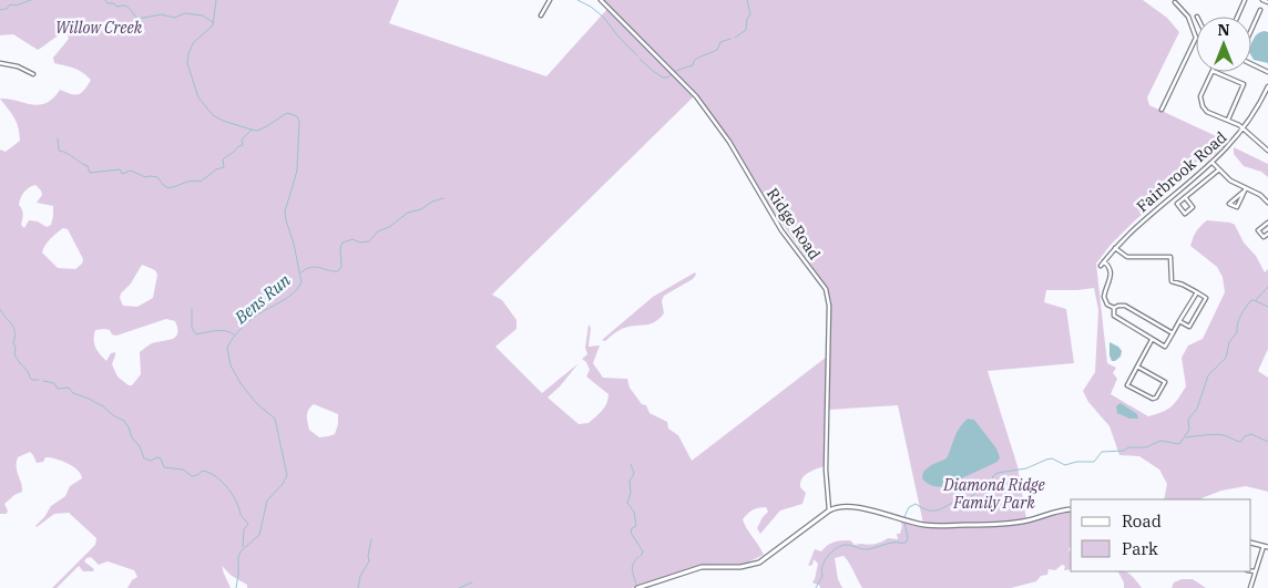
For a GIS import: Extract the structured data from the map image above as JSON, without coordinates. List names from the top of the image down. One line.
{"streets":{"street":["Fairbrook Road","Ridge Road"]},"water":["Bens Run"],"parks":["Willow Creek","Diamond Ridge Family Park"],"legend":["Road","Park"],"north":"top"}
